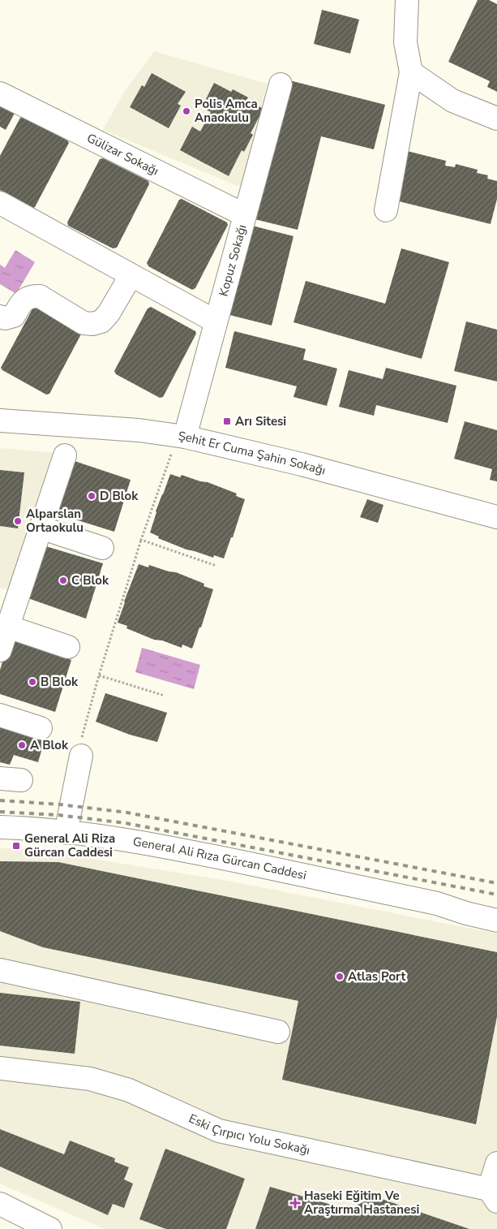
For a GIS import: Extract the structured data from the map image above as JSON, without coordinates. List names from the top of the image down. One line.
{"streets":{"street":["Gülizar Sokağı","Kopuz Sokağı","Şehit Er Cuma Şahin Sokağı","General Ali Rıza Gürcan Caddesi","Eski Çırpıcı Yolu Sokağı"]},"crossings":[["Gülizar Sokağı","Kopuz Sokağı"],["Kopuz Sokağı","Şehit Er Cuma Şahin Sokağı"]],"places":{"other":["Polis Amca Anaokulu","D Blok","Alparslan Ortaokulu","C Blok","B Blok","A Blok","Atlas Port"],"transit":["Arı Sitesi","General Ali Riza Gürcan Caddesi"],"health":["Haseki Eğitim Ve Araştırma Hastanesi"]}}
